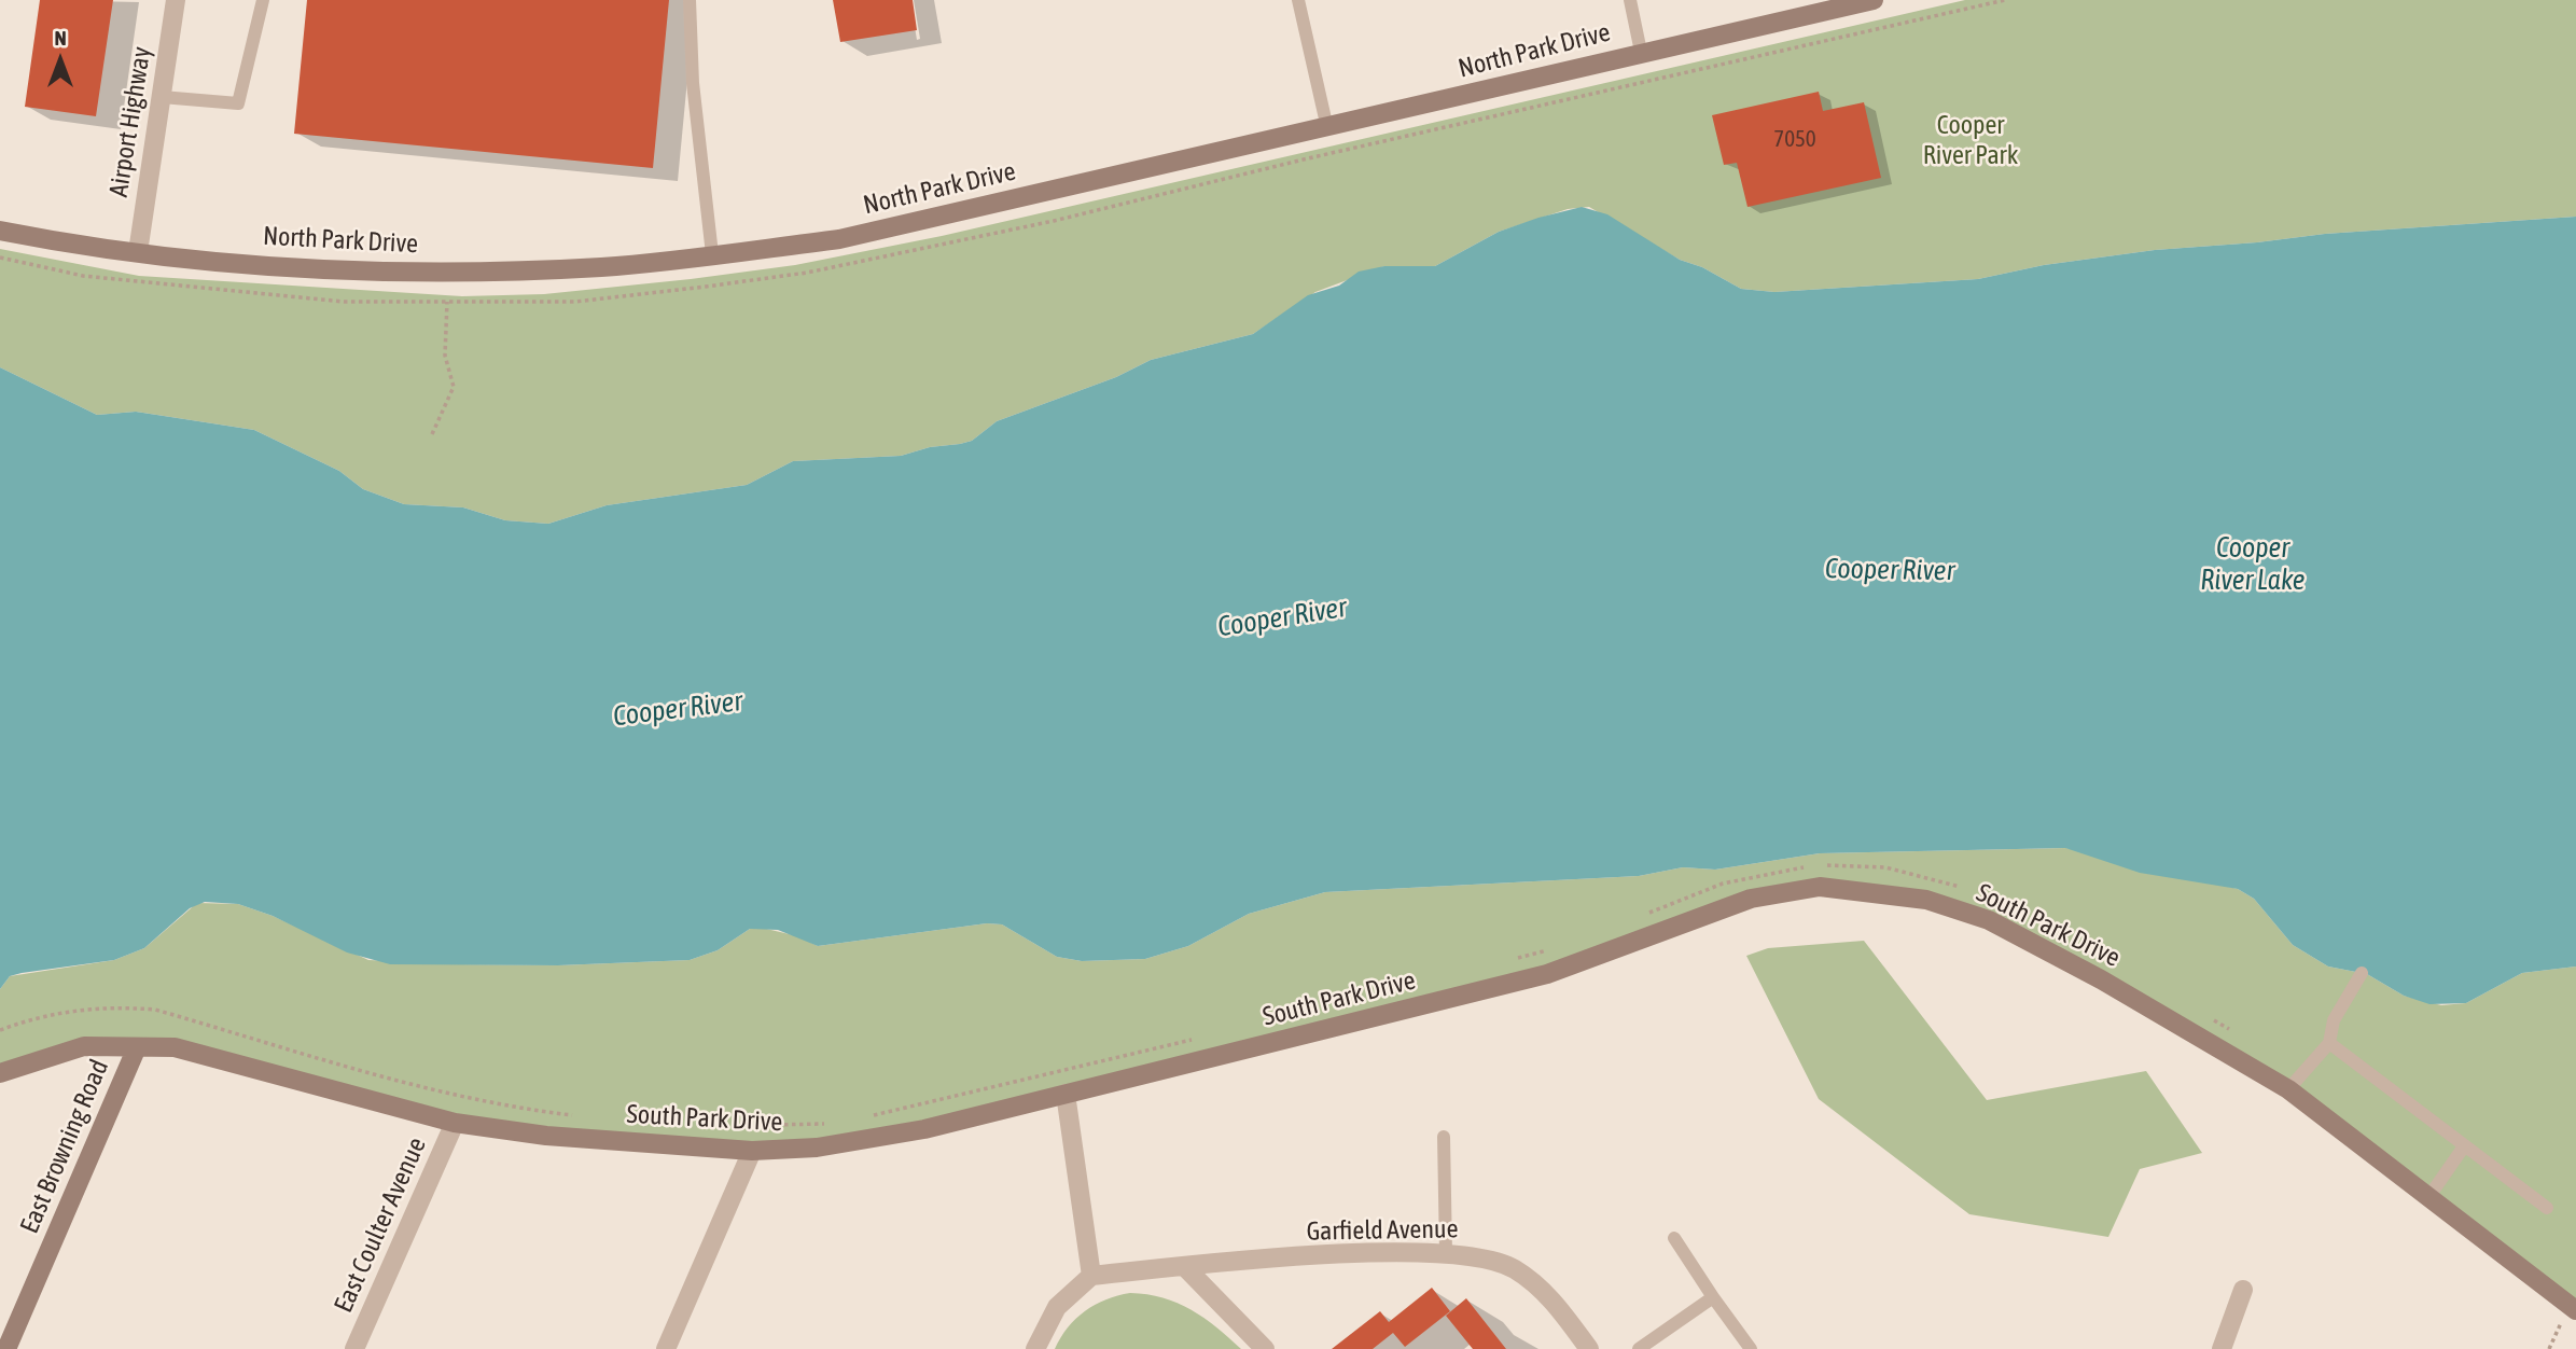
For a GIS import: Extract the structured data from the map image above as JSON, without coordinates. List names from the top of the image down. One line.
{"streets":{"street":["North Park Drive","Airport Highway","South Park Drive","East Browning Road","East Coulter Avenue","Garfield Avenue"]},"crossings":[["North Park Drive","Airport Highway"],["South Park Drive","East Browning Road"],["South Park Drive","East Coulter Avenue"]],"water":["Cooper River Lake","Cooper River"],"parks":["Cooper River Park"],"house_numbers":["7050"],"north":"top"}
